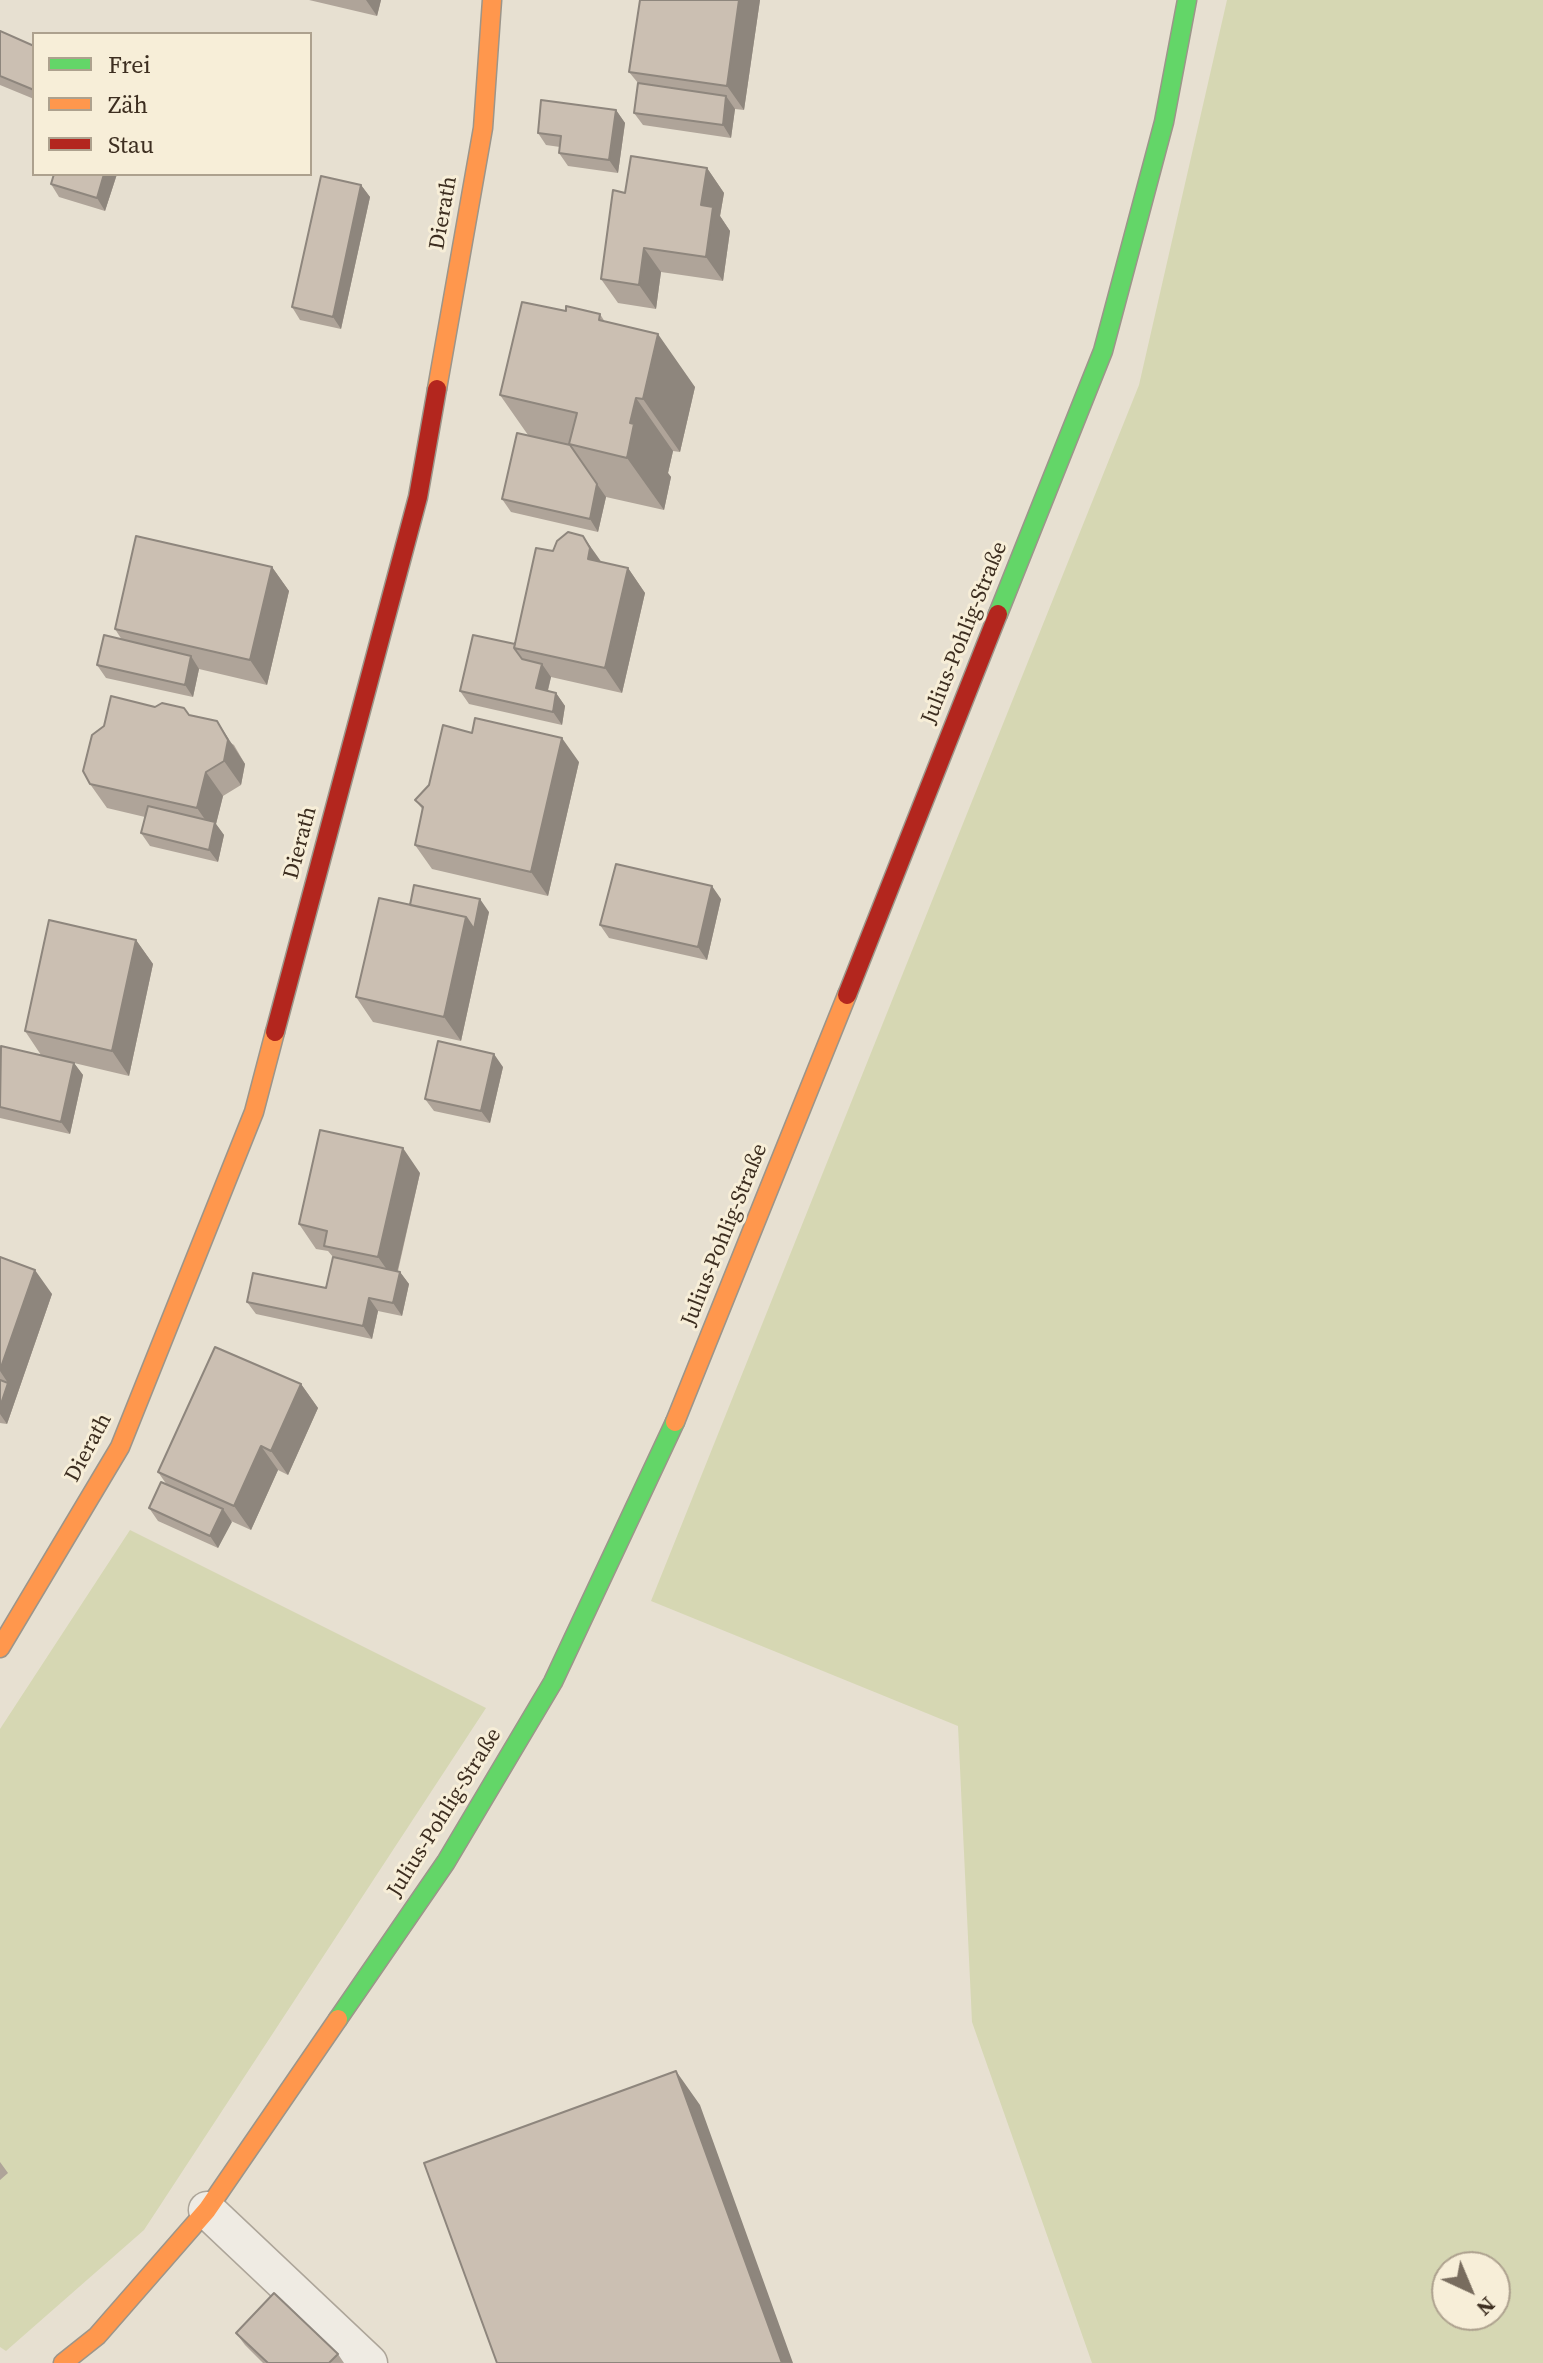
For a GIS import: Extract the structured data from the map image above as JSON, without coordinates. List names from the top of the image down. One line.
{"streets":{"street":["Dierath","Julius-Pohlig-Straße"]},"legend":["Frei","Zäh","Stau"],"north":"bottom right"}
